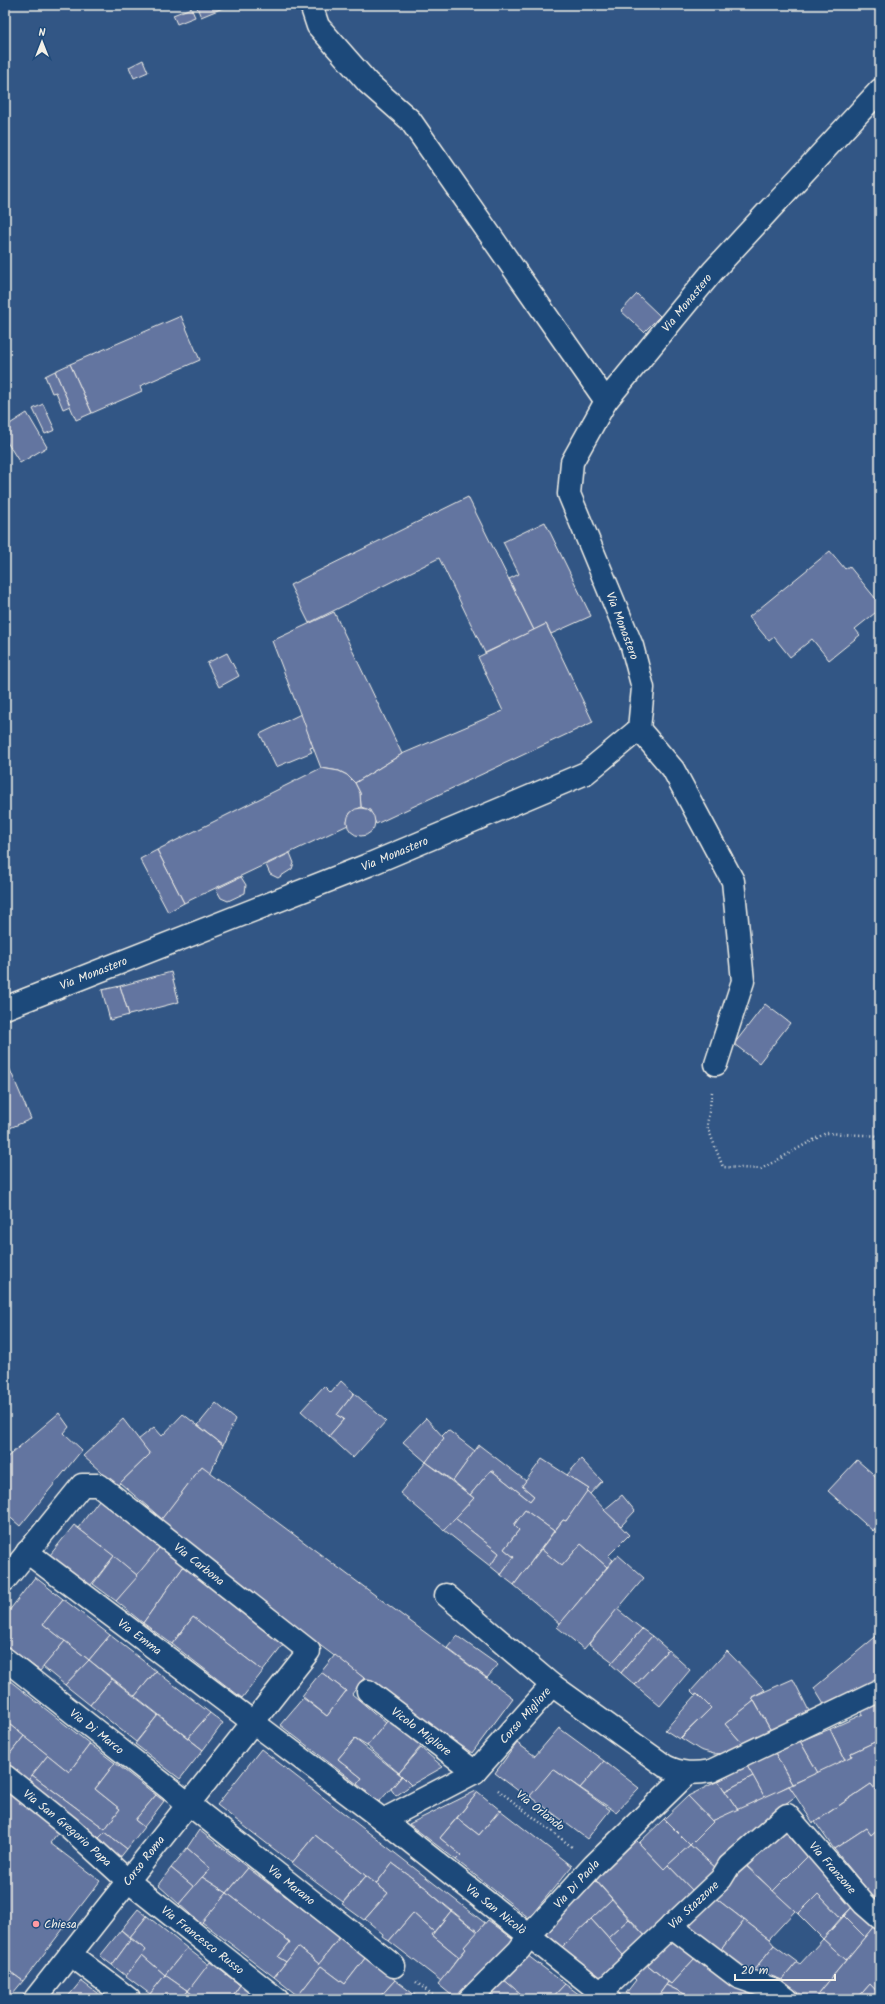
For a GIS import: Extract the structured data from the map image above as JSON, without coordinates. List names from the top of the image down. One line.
{"streets":{"street":["Via Monastero","Via Carbona","Via Emma","Corso Migliore","Via Di Marco","Vicolo Migliore","Via San Gregorio Papa","Corso Roma","Via Franzone","Via Marano","Via Di Paola","Via Stazzone","Via San Nicolò","Via Francesco Russo"],"path":["Via Orlando"]},"crossings":[["Via Carbona","Via Emma"],["Via Carbona","Corso Roma"],["Via Emma","Corso Roma"],["Corso Migliore","Vicolo Migliore"],["Corso Migliore","Via Orlando"],["Corso Migliore","Via Di Paola"],["Corso Migliore","Via San Nicolò"],["Via Di Marco","Corso Roma"],["Via Di Marco","Via Marano"],["Vicolo Migliore","Via Orlando"],["Via Orlando","Via Di Paola"],["Via San Gregorio Papa","Corso Roma"],["Via San Gregorio Papa","Via Francesco Russo"],["Corso Roma","Via Marano"],["Corso Roma","Via Francesco Russo"],["Via Franzone","Via Stazzone"],["Via Di Paola","Via San Nicolò"],["Via Stazzone","Via San Nicolò"]],"places":["Chiesa"],"scale_bar":"20 m","north":"top"}
